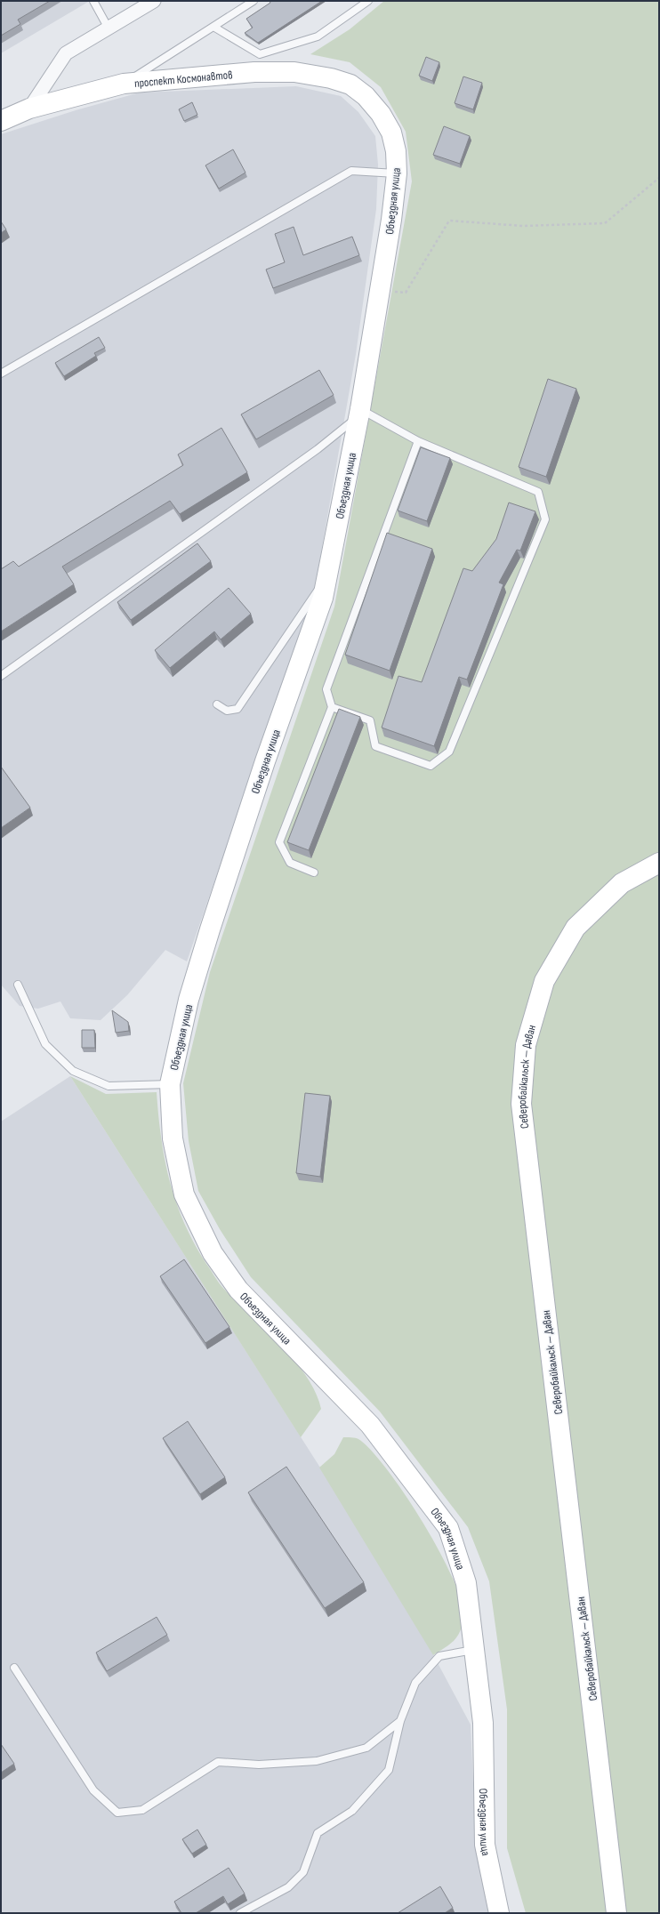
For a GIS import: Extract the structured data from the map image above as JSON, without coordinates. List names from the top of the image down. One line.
{"streets":{"street":["проспект Космонавтов","Объездная улица","Северобайкальск — Даван"]},"crossings":[["проспект Космонавтов","Объездная улица"]]}
